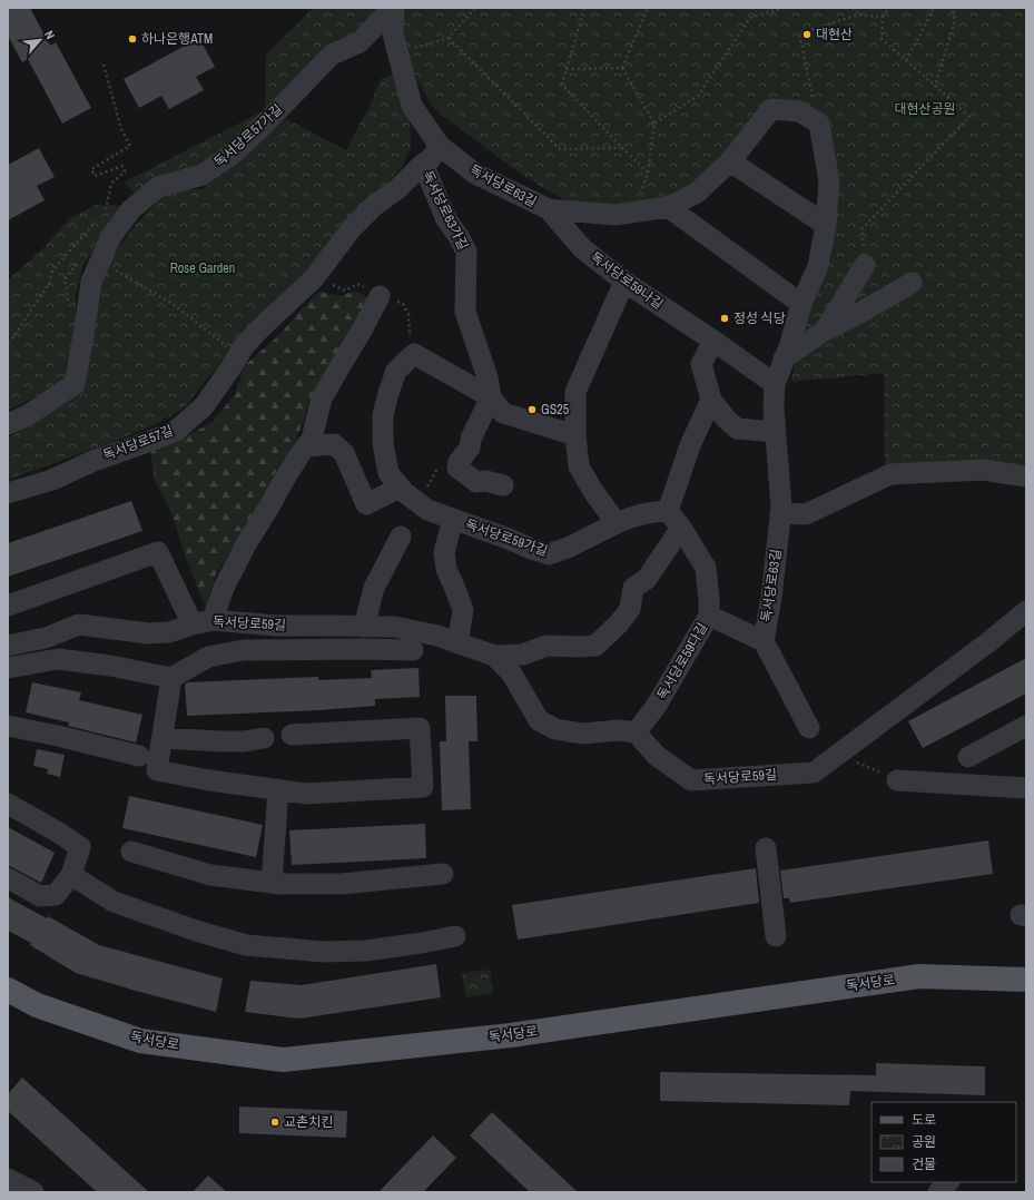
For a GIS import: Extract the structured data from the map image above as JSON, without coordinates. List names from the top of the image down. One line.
{"streets":{"main road":["독서당로"],"street":["독서당로57가길","독서당로63길","독서당로63가길","독서당로59나길","독서당로57길","독서당로59가길","독서당로59길","독서당로59다길"]},"crossings":[["독서당로63길","독서당로59나길"],["독서당로63길","독서당로57길"],["독서당로63가길","독서당로57길"],["독서당로59길","독서당로59다길"]],"parks":["대현산공원","Rose Garden"],"places":["대현산","하나은행ATM","정성 식당","GS25","교촌치킨"],"legend":["도로","공원","건물"],"north":"top right"}
